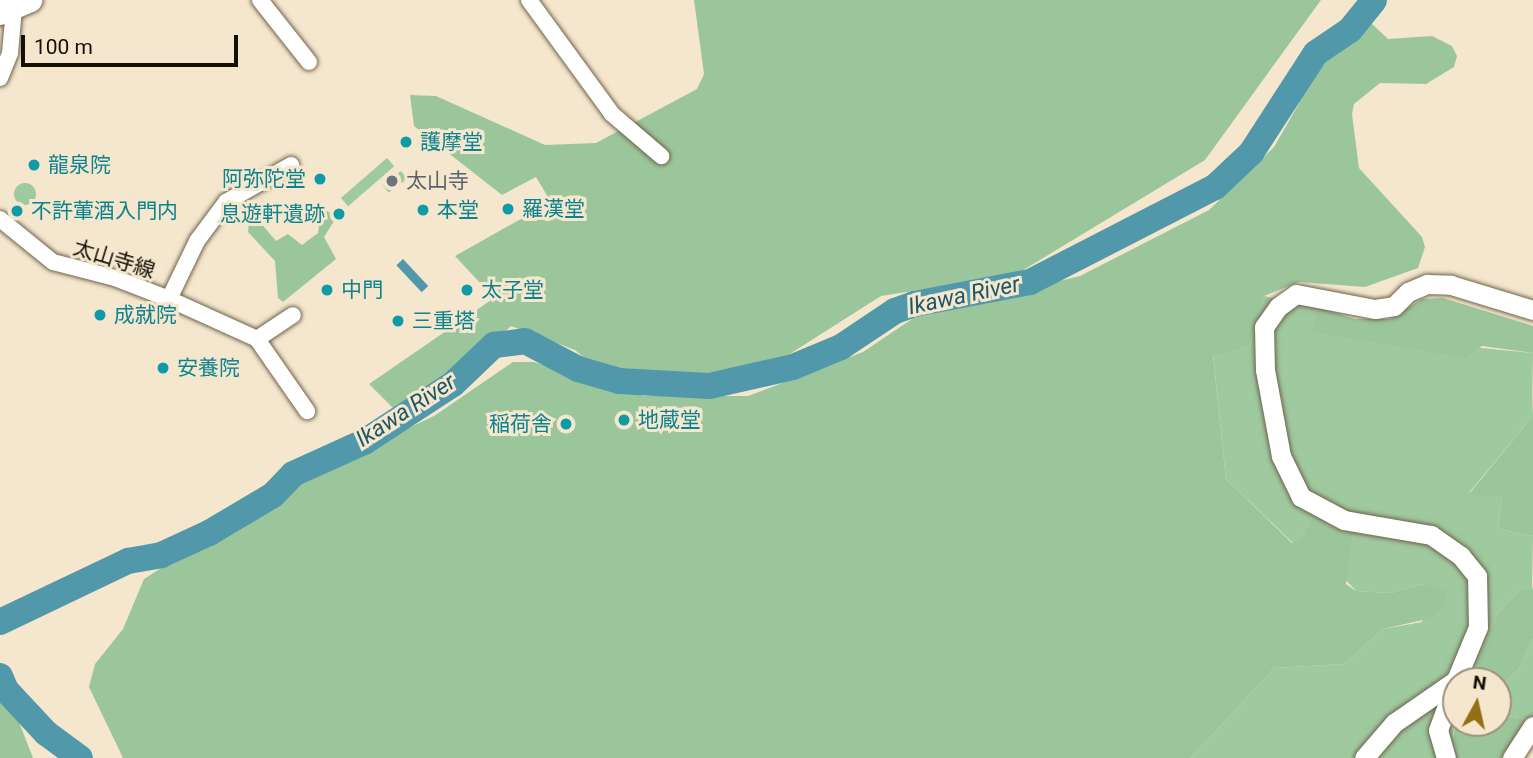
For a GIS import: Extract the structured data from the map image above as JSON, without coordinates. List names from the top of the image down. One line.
{"streets":{"street":["太山寺線"]},"water":["Ikawa River"],"places":["護摩堂","龍泉院","阿弥陀堂","太山寺","羅漢堂","本堂","不許葷酒入門内","息遊軒遺跡","中門","太子堂","成就院","三重塔","安養院","地蔵堂","稲荷舎"],"scale_bar":"100 m","north":"top"}
